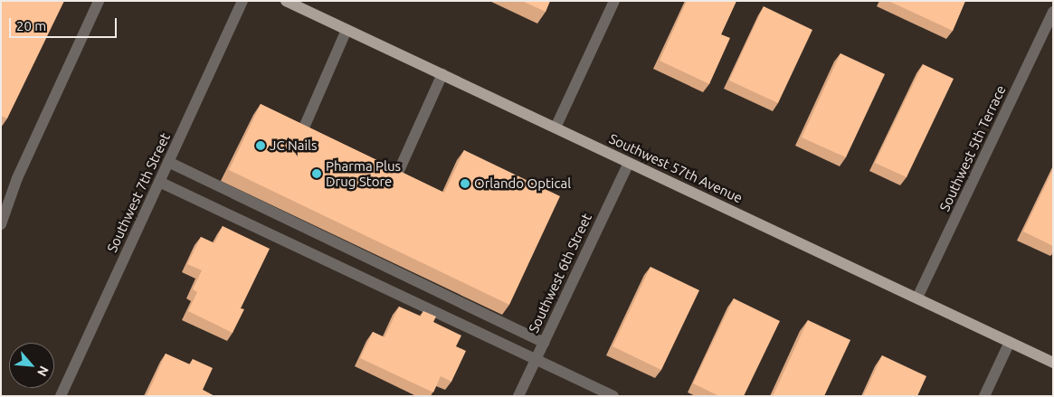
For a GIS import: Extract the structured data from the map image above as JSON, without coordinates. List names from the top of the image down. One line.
{"streets":{"main road":["Southwest 57th Avenue"],"street":["Southwest 5th Terrace","Southwest 7th Street","Southwest 6th Street"]},"crossings":[["Southwest 5th Terrace","Southwest 57th Avenue"],["Southwest 57th Avenue","Southwest 6th Street"]],"places":["JC Nails","Pharma Plus Drug Store","Orlando Optical"],"scale_bar":"20 m","north":"bottom right"}
